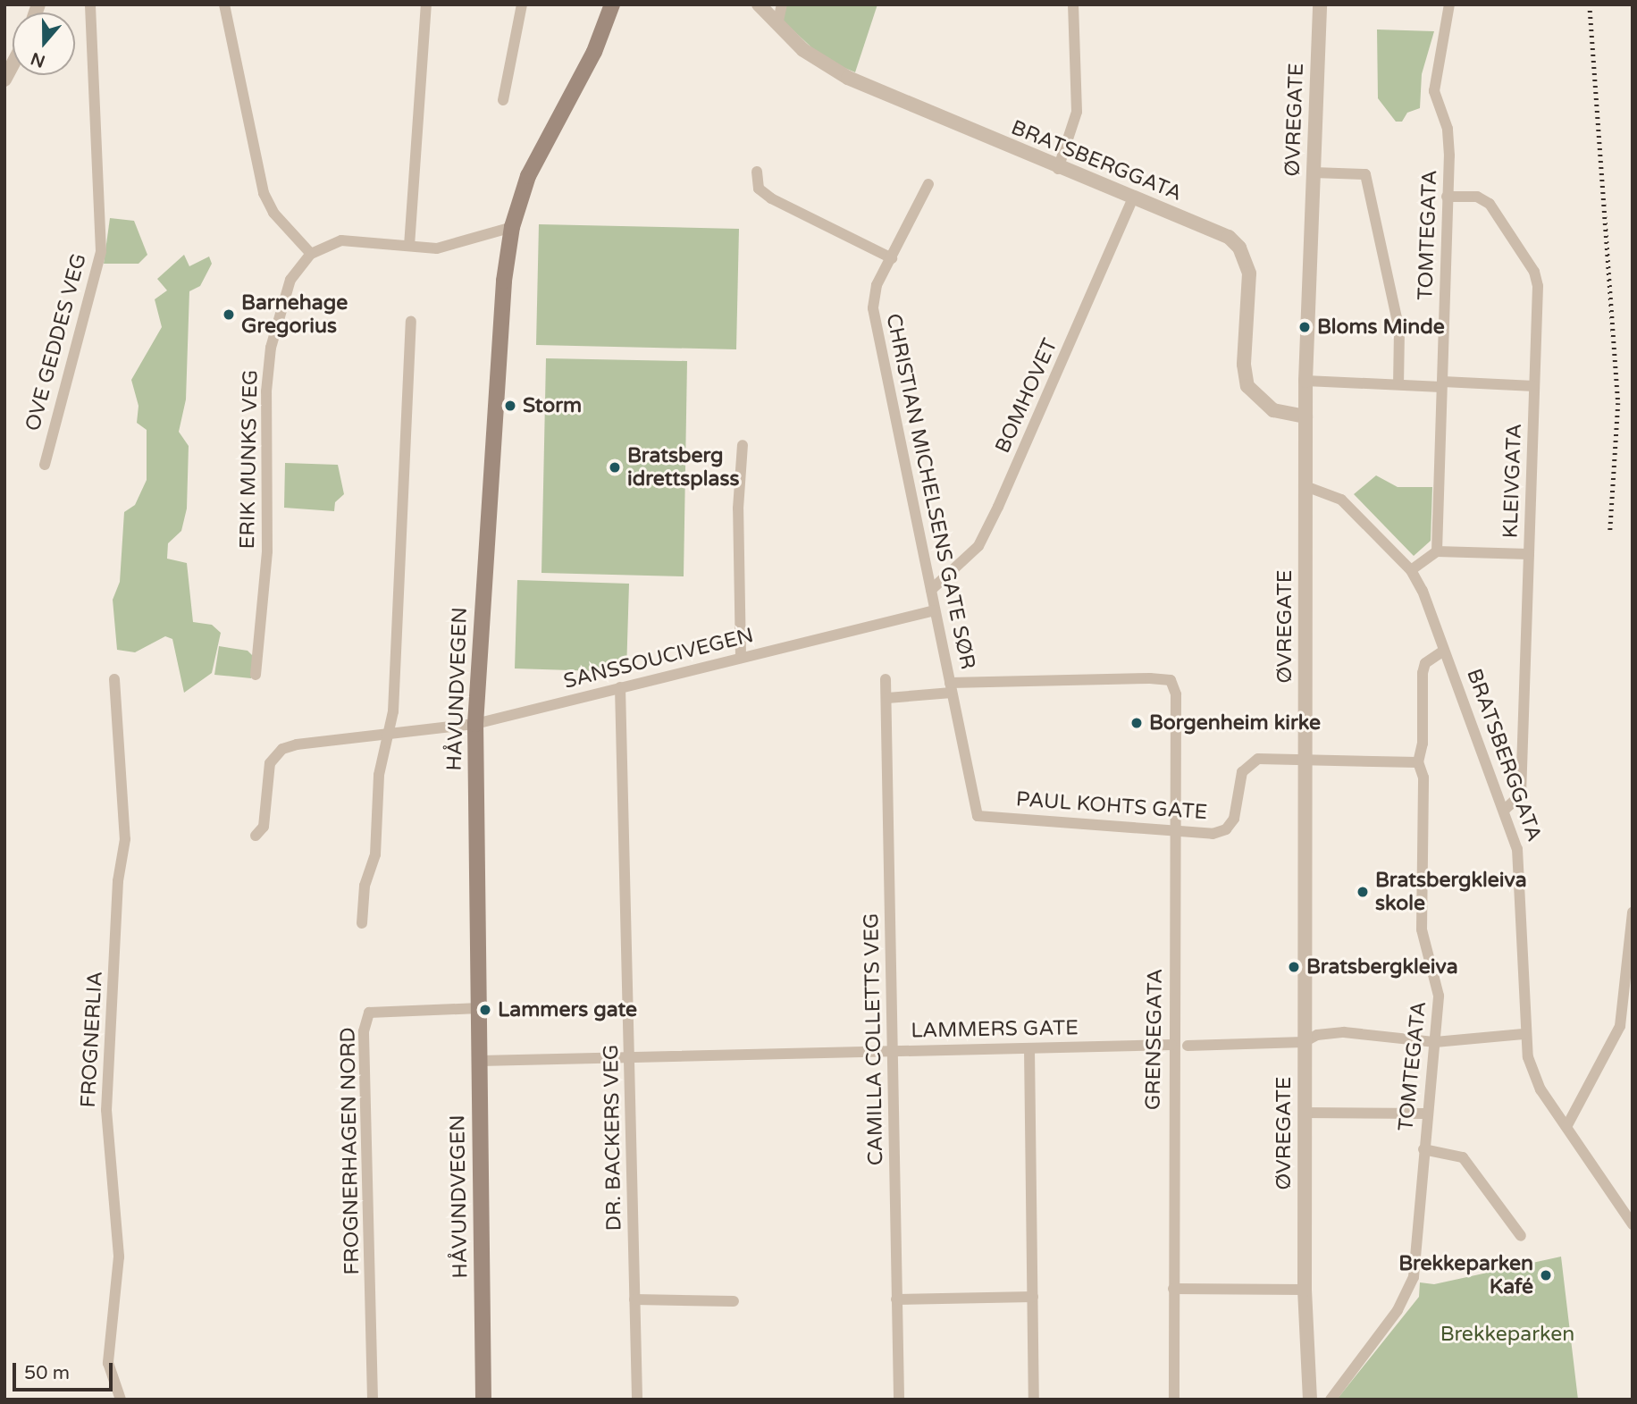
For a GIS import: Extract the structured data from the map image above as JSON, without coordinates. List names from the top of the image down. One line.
{"streets":{"main road":["HÅVUNDVEGEN"],"street":["ØVREGATE","BRATSBERGGATA","TOMTEGATA","OVE GEDDES VEG","BOMHOVET","ERIK MUNKS VEG","KLEIVGATA","CHRISTIAN MICHELSENS GATE SØR","SANSSOUCIVEGEN","PAUL KOHTS GATE","LAMMERS GATE","FROGNERLIA","CAMILLA COLLETTS VEG","GRENSEGATA","DR. BACKERS VEG","FROGNERHAGEN NORD"]},"crossings":[["ØVREGATE","BRATSBERGGATA"],["ØVREGATE","TOMTEGATA"],["ØVREGATE","PAUL KOHTS GATE"],["BRATSBERGGATA","TOMTEGATA"],["BRATSBERGGATA","BOMHOVET"],["BRATSBERGGATA","KLEIVGATA"],["TOMTEGATA","KLEIVGATA"],["TOMTEGATA","PAUL KOHTS GATE"],["BOMHOVET","CHRISTIAN MICHELSENS GATE SØR"],["ERIK MUNKS VEG","HÅVUNDVEGEN"],["CHRISTIAN MICHELSENS GATE SØR","SANSSOUCIVEGEN"],["CHRISTIAN MICHELSENS GATE SØR","PAUL KOHTS GATE"],["CHRISTIAN MICHELSENS GATE SØR","GRENSEGATA"],["SANSSOUCIVEGEN","HÅVUNDVEGEN"],["SANSSOUCIVEGEN","DR. BACKERS VEG"],["HÅVUNDVEGEN","LAMMERS GATE"],["HÅVUNDVEGEN","FROGNERHAGEN NORD"],["PAUL KOHTS GATE","GRENSEGATA"],["LAMMERS GATE","CAMILLA COLLETTS VEG"],["LAMMERS GATE","GRENSEGATA"],["LAMMERS GATE","DR. BACKERS VEG"]],"parks":["Brekkeparken"],"places":["Barnehage Gregorius","Bloms Minde","Storm","Bratsberg idrettsplass","Borgenheim kirke","Bratsbergkleiva skole","Bratsbergkleiva","Lammers gate","Brekkeparken Kafé"],"scale_bar":"50 m","north":"bottom"}
